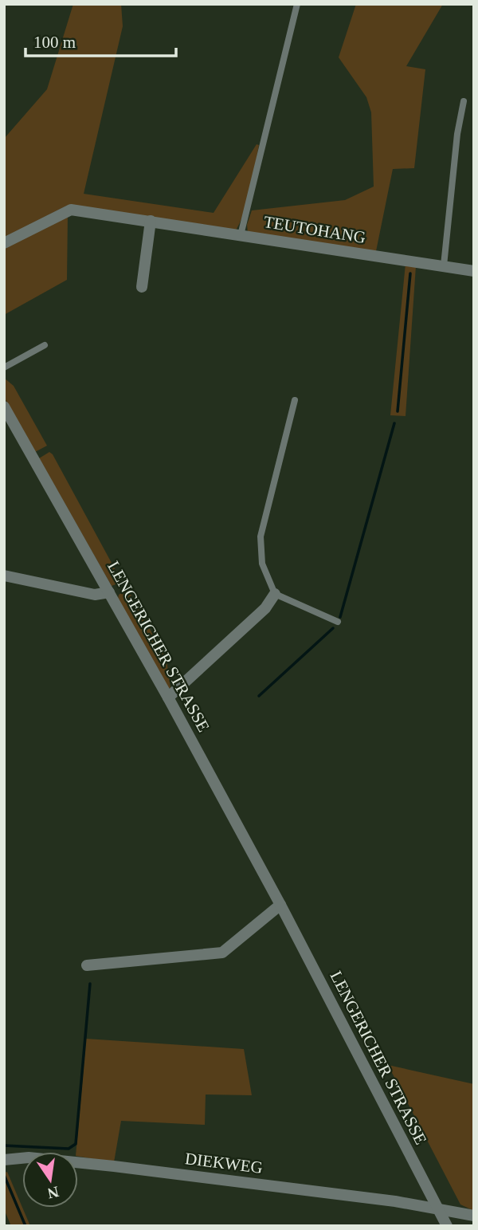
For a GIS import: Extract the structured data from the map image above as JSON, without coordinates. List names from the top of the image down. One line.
{"streets":{"street":["TEUTOHANG","LENGERICHER STRASSE","DIEKWEG"]},"crossings":[["LENGERICHER STRASSE","DIEKWEG"]],"scale_bar":"100 m","north":"bottom"}
